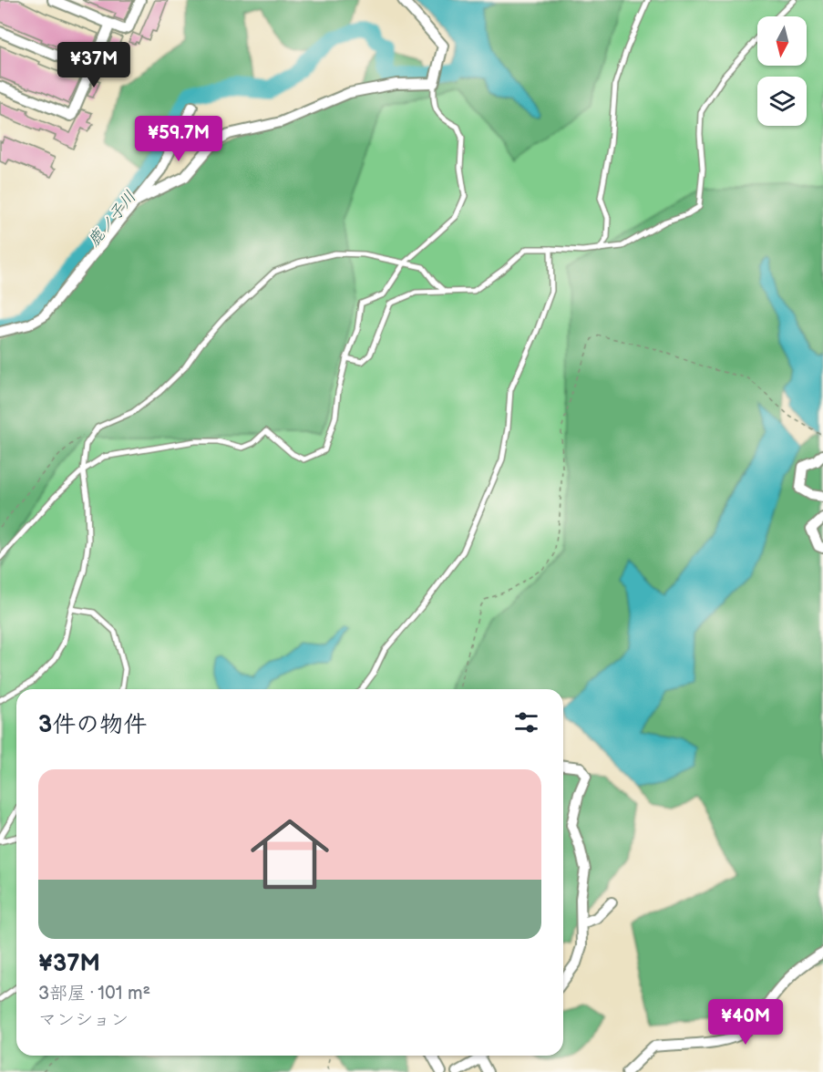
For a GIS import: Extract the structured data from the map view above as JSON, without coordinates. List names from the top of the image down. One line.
{"water":["鹿ノ子川"],"north":"bottom","page":{"price":["¥37M","¥59.7M","¥40M"],"heading":"3件の物件","list":[{"name":"¥37M","note":"3部屋 · 101 m² · マンション"}]}}
